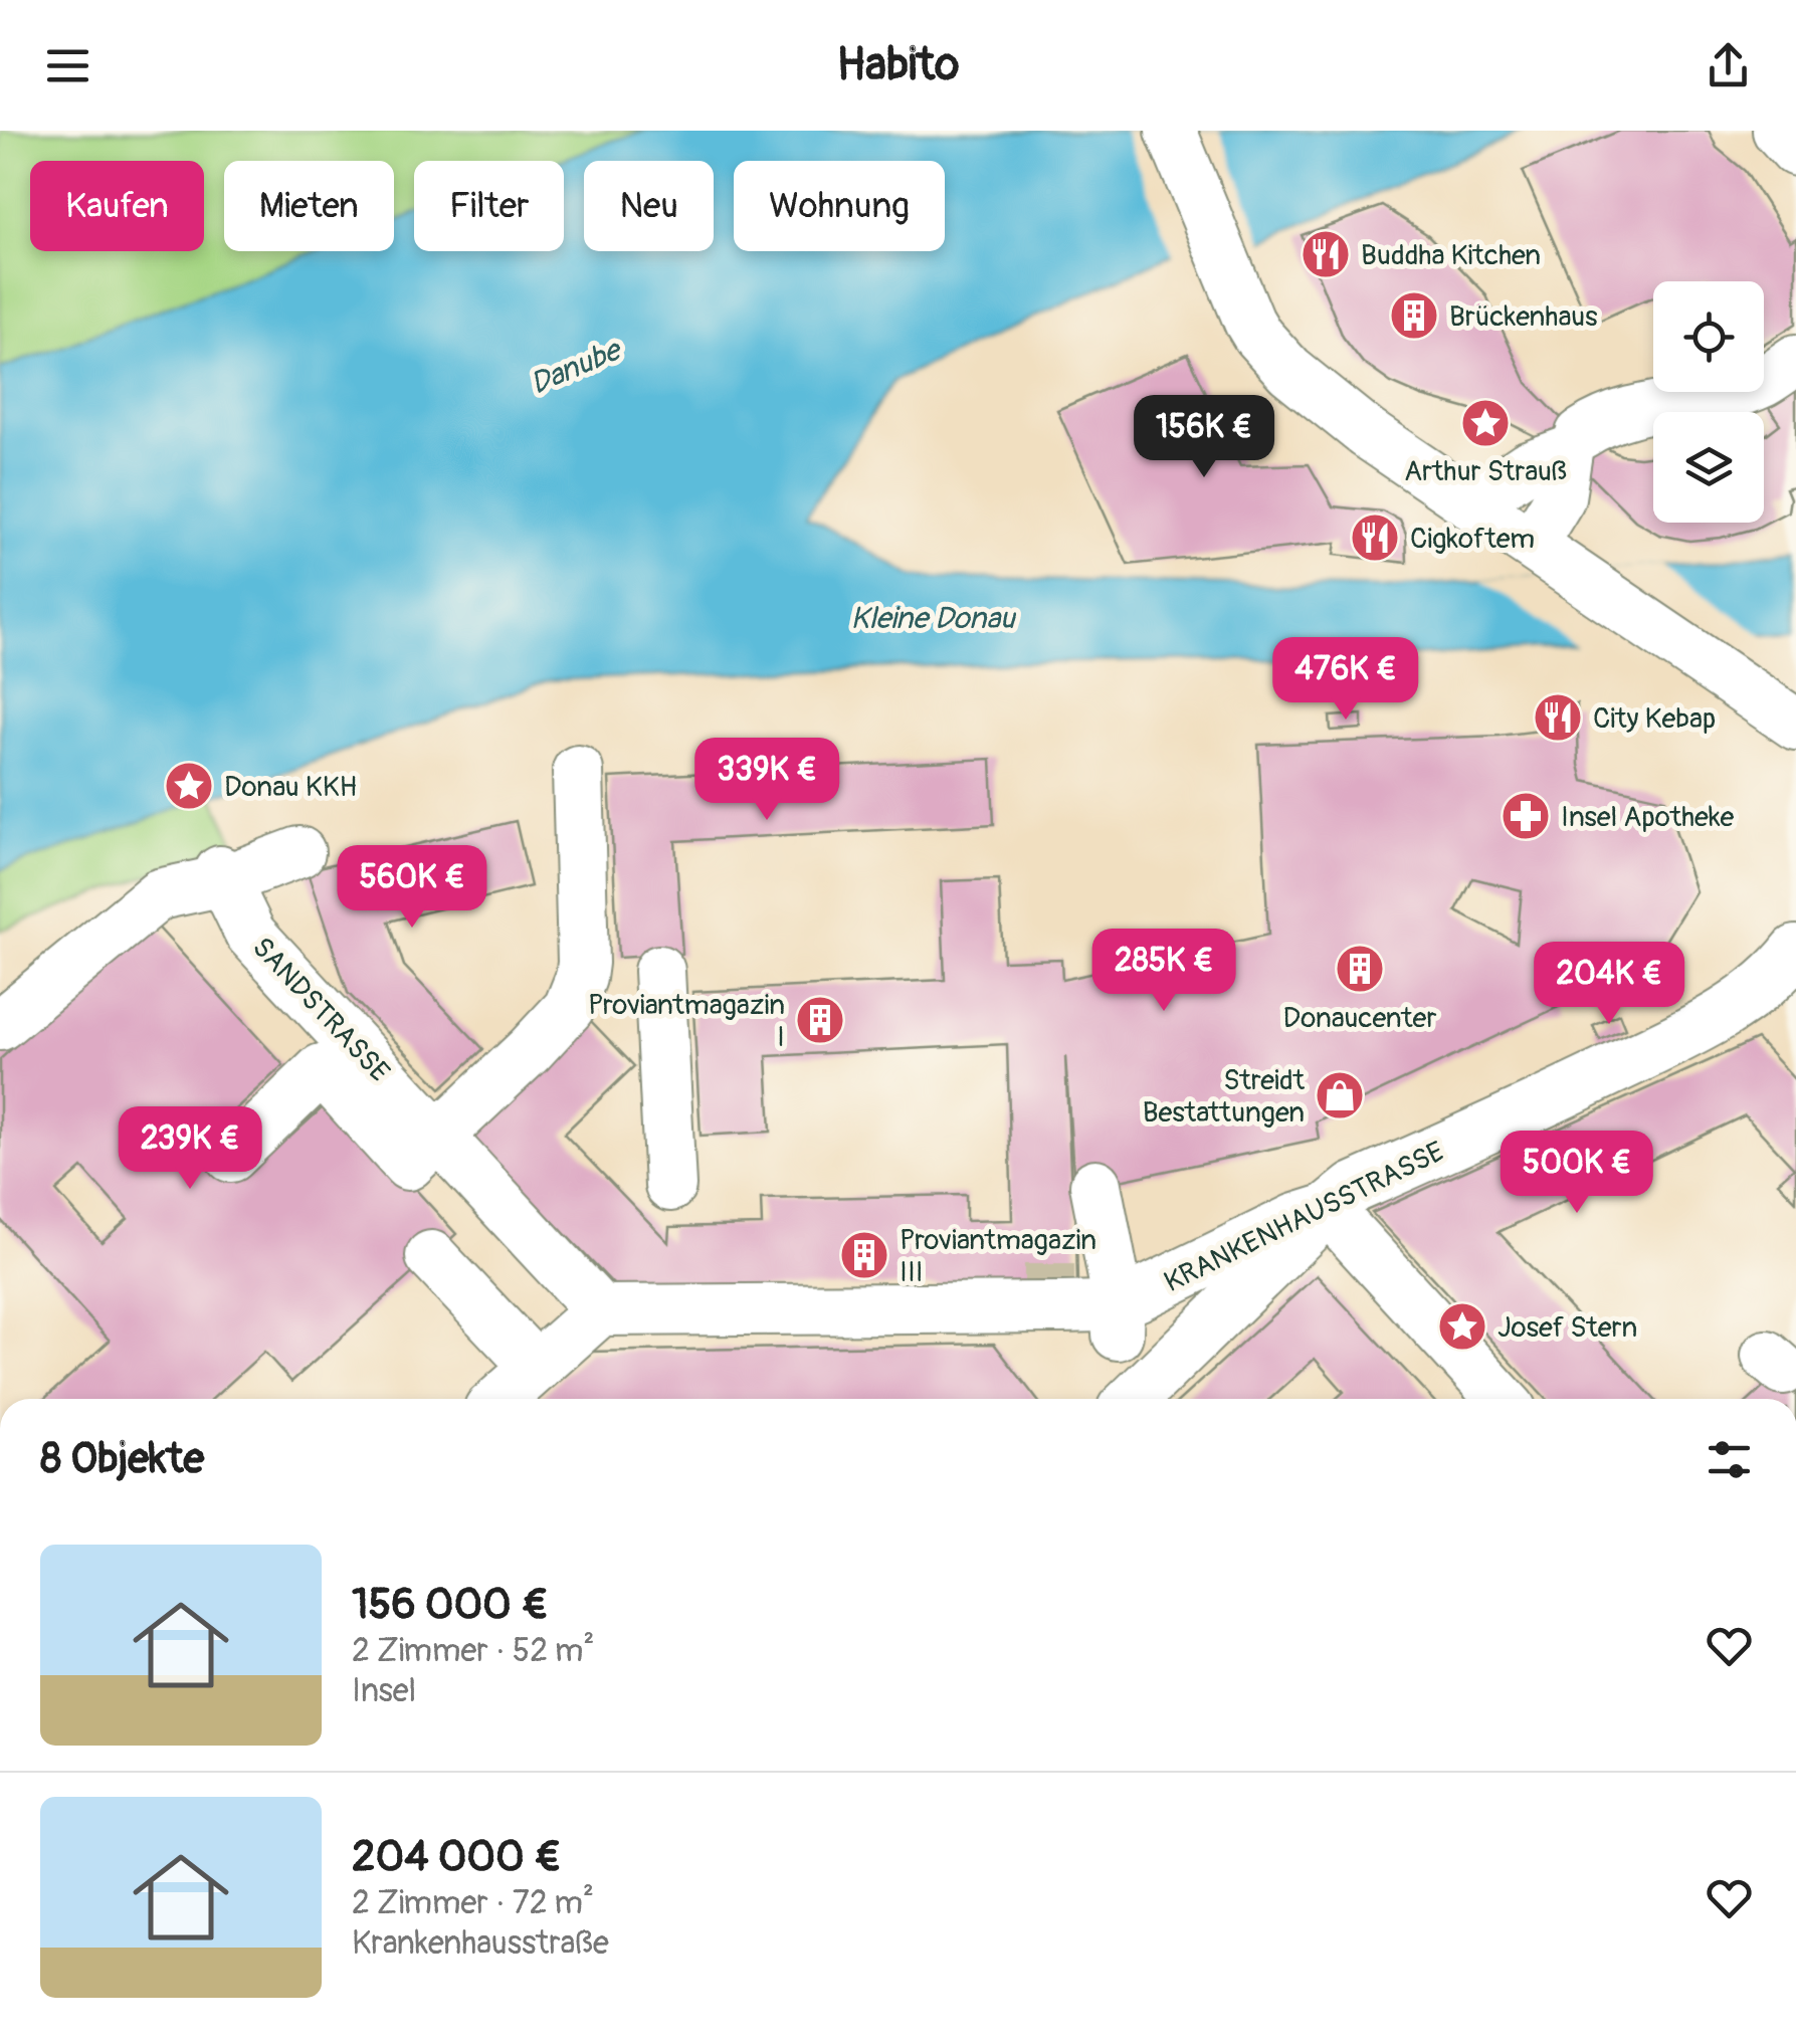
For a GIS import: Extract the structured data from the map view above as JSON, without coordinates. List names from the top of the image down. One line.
{"streets":{"street":["SANDSTRASSE","KRANKENHAUSSTRASSE"]},"water":["Danube","Kleine Donau"],"places":{"restaurant":["Buddha Kitchen","Cigkoftem","City Kebap"],"building":["Brückenhaus","Donaucenter","Proviantmagazin I","Proviantmagazin III"],"place":["Arthur Strauß","Donau KKH","Josef Stern"],"pharmacy":["Insel Apotheke"],"shop":["Streidt Bestattungen"]},"page":{"header":"Habito","chip":["Kaufen","Mieten","Filter","Neu","Wohnung"],"price":["156K €","476K €","339K €","560K €","285K €","204K €","239K €","500K €"],"heading":"8 Objekte","list":[{"name":"156 000 €","note":"2 Zimmer · 52 m² · Insel"},{"name":"204 000 €","note":"2 Zimmer · 72 m² · Krankenhausstraße"}]}}
